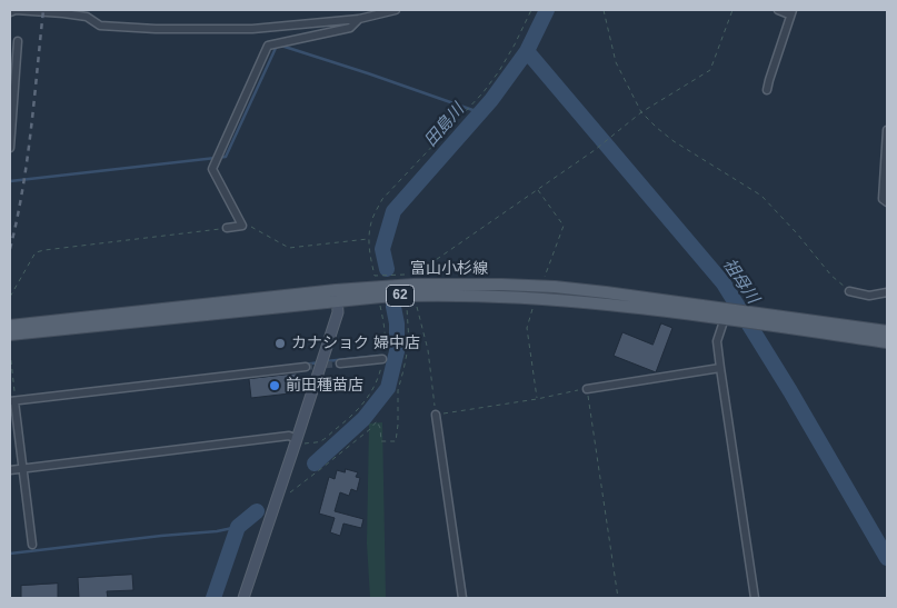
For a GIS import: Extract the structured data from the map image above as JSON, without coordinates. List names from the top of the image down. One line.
{"streets":{"main road":["富山小杉線","62"]},"water":["田島川","祖母川"],"places":["カナショク 婦中店","前田種苗店"]}
